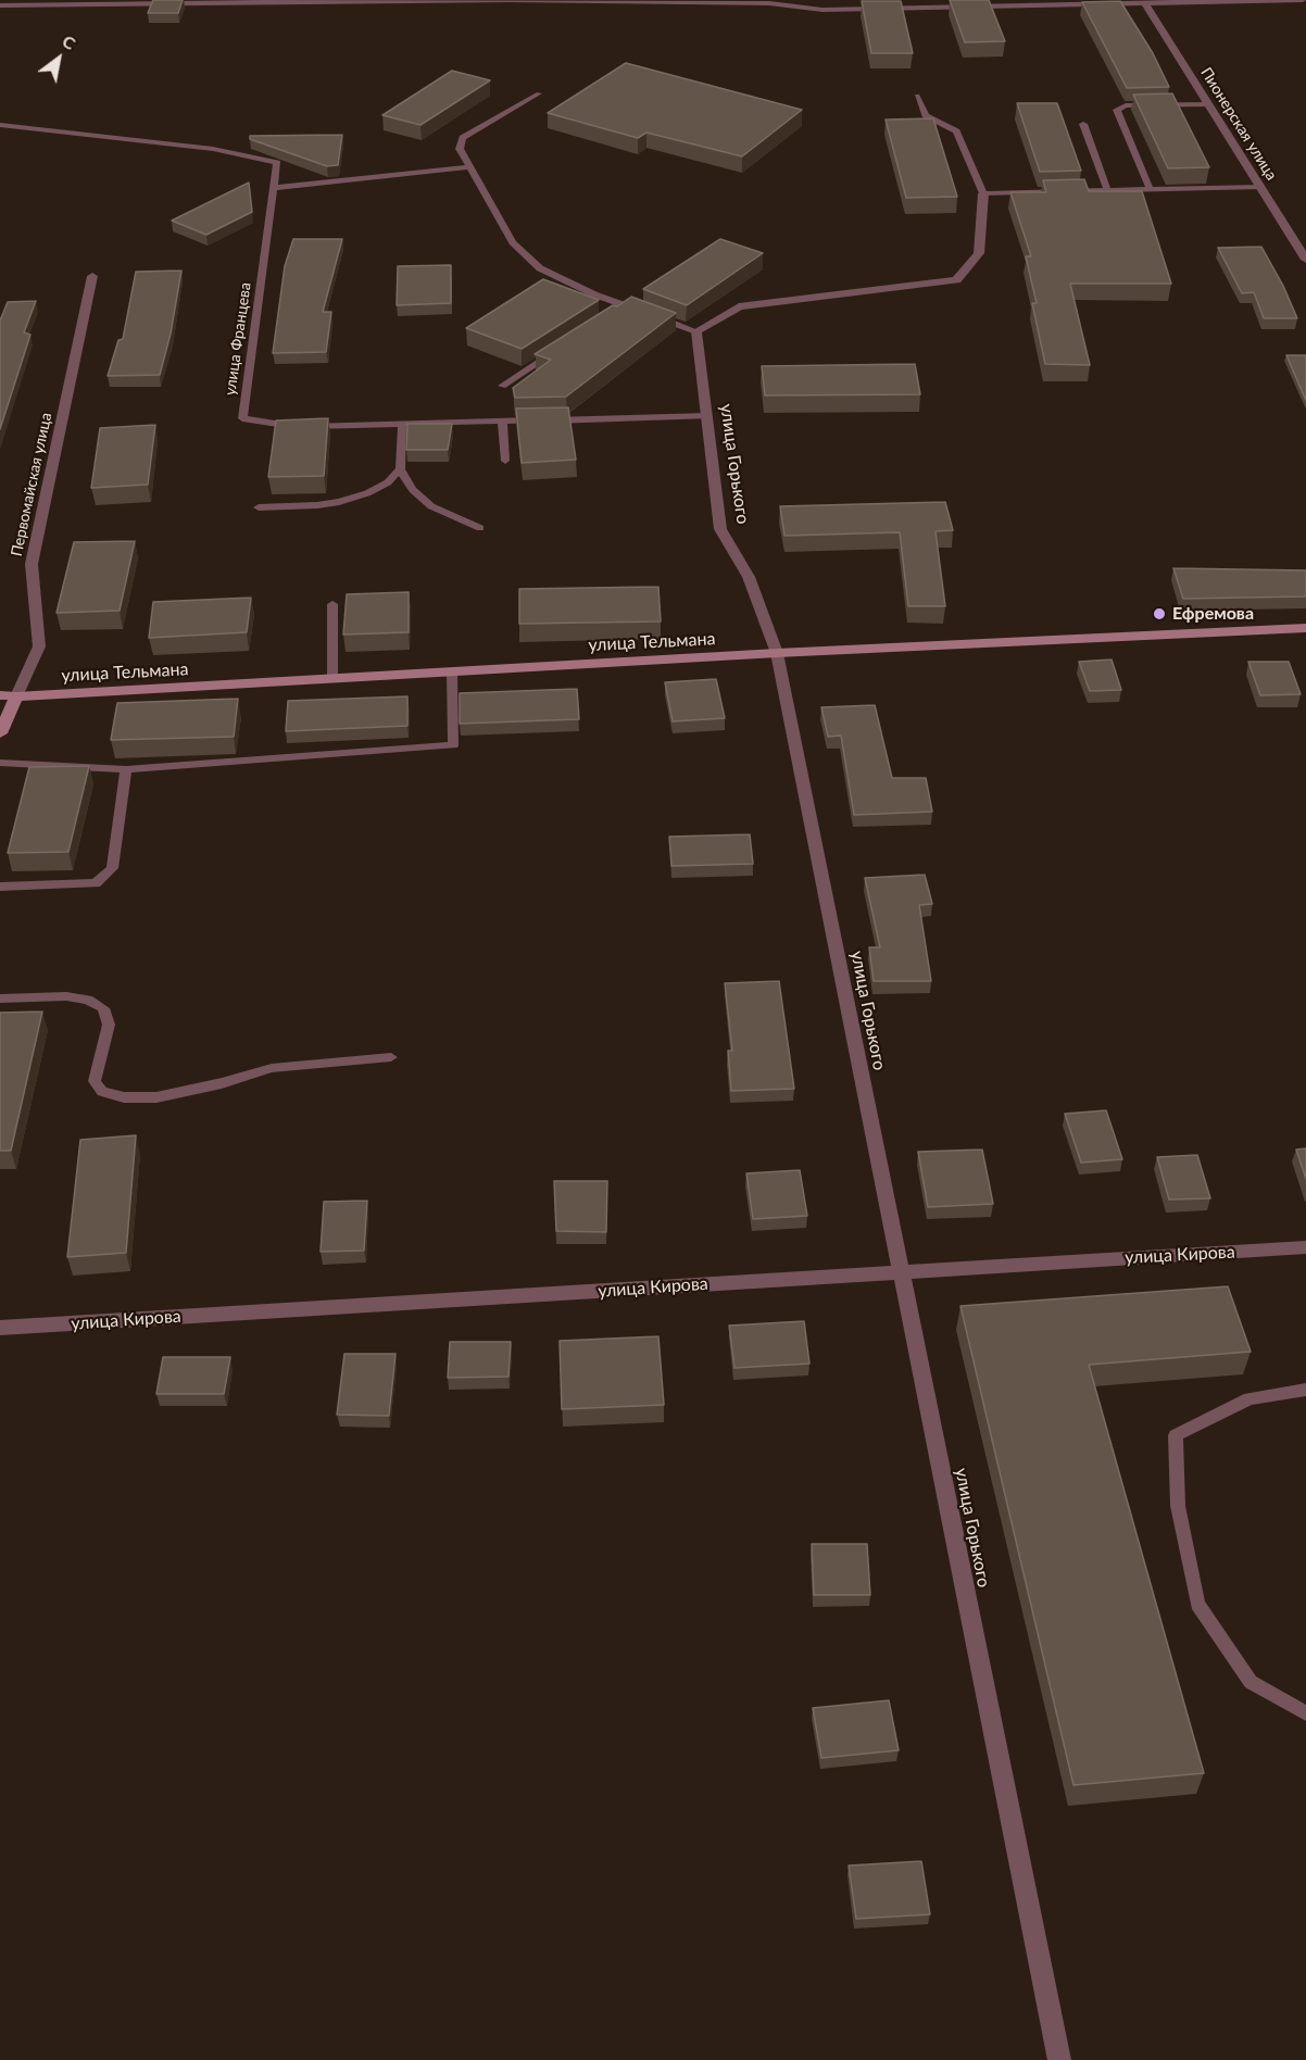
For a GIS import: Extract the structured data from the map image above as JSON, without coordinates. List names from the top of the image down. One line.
{"streets":{"street":["Пионерская улица","улица Горького","Первомайская улица","улица Тельмана","улица Кирова"],"lane":["улица Францева"]},"crossings":[["улица Францева","улица Горького"],["улица Горького","улица Тельмана"],["улица Горького","улица Кирова"],["Первомайская улица","улица Тельмана"]],"places":["Ефремова"],"north":"top right"}
